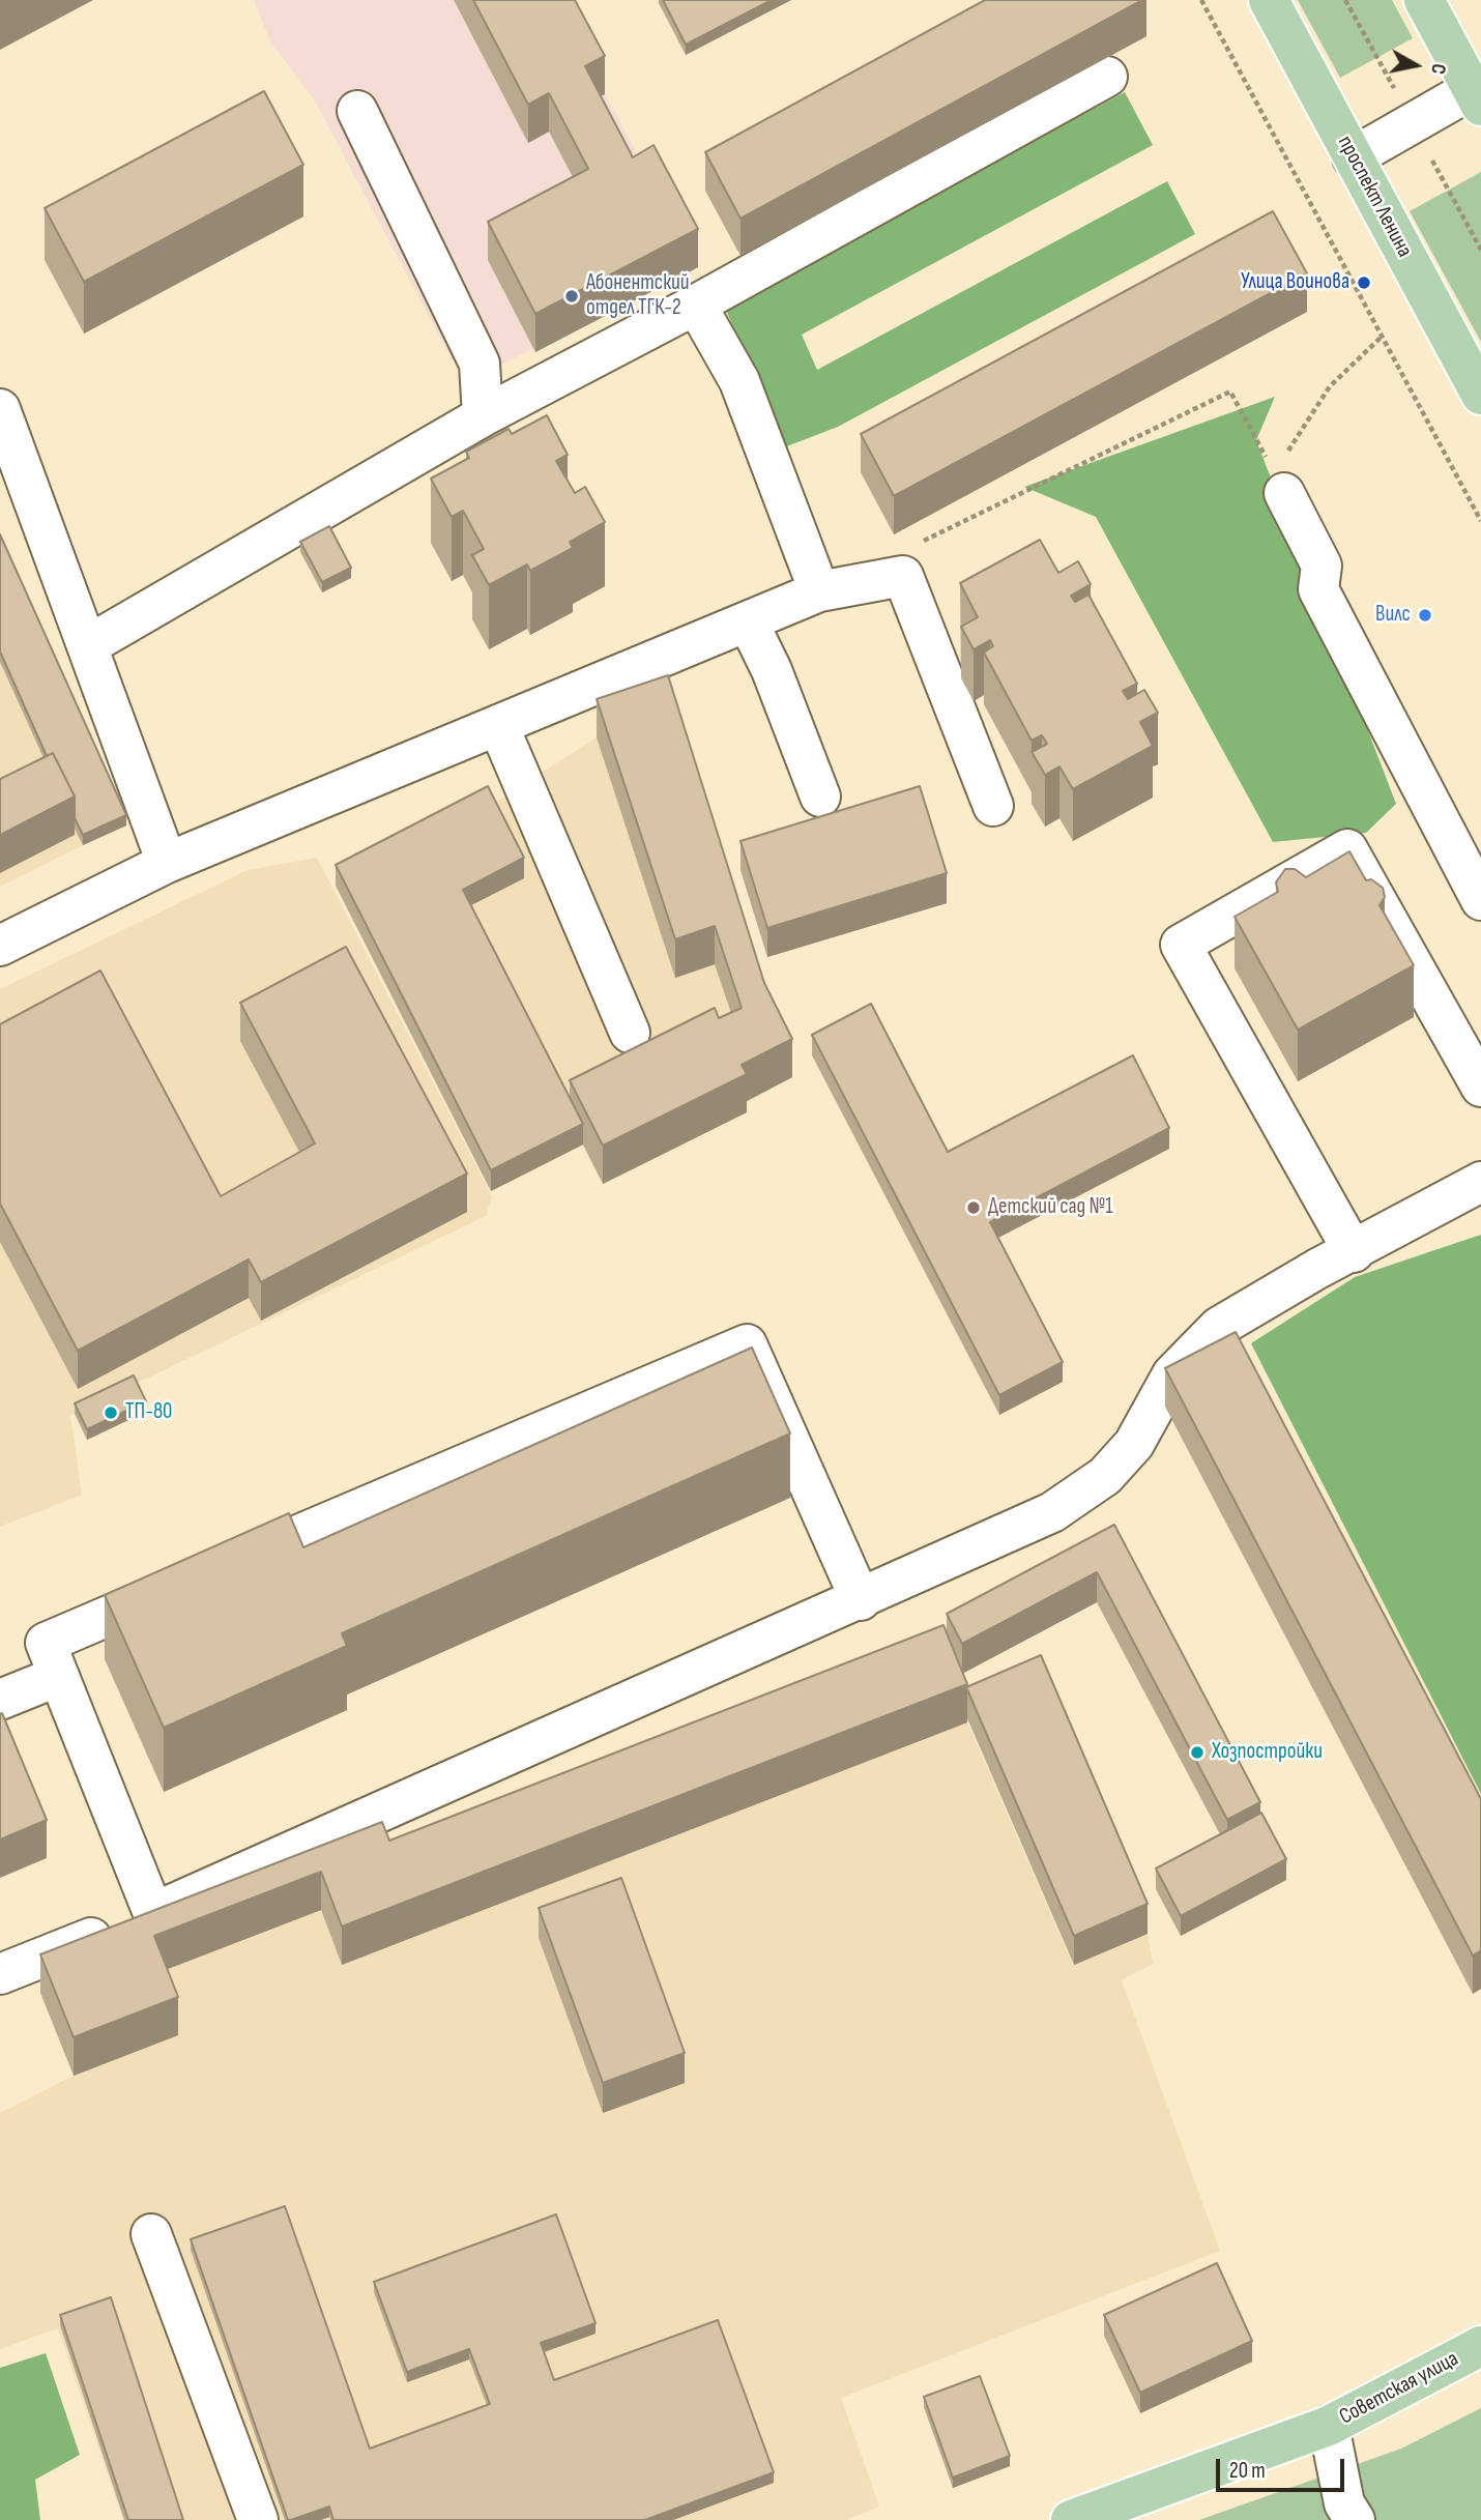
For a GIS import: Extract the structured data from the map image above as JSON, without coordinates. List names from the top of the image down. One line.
{"streets":{"main road":["проспект Ленина","Советская улица"]},"places":["Улица Воинова","Абонентский отдел ТГК-2","Вилс","Детский сад №1","ТП-80","Хозпостройки"],"scale_bar":"20 m","north":"right"}
